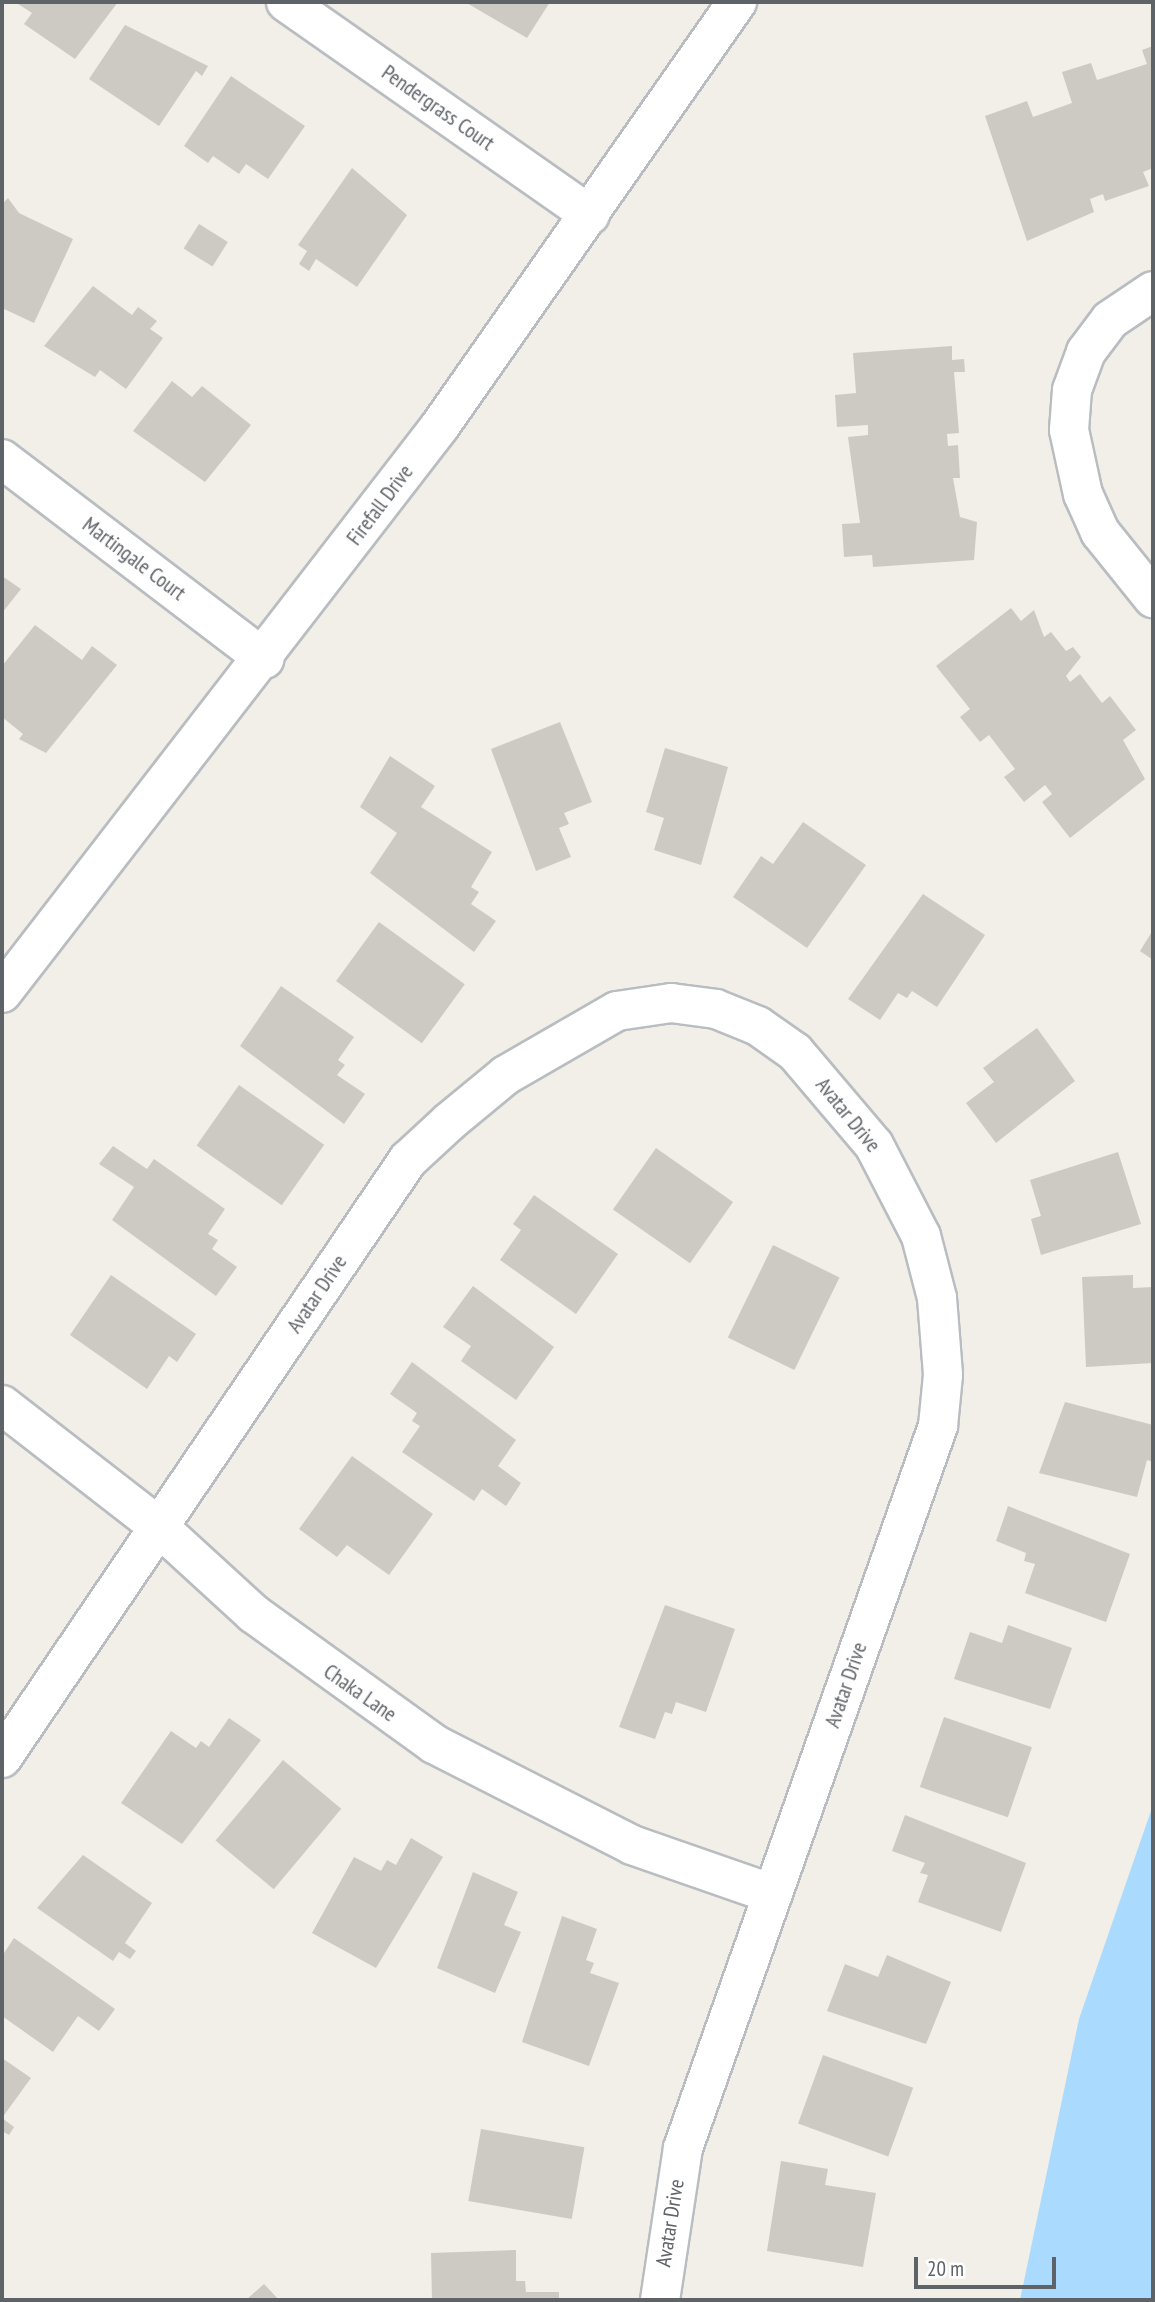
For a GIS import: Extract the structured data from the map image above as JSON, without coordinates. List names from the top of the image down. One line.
{"streets":{"street":["Pendergrass Court","Firefall Drive","Martingale Court","Avatar Drive","Chaka Lane"]},"crossings":[["Pendergrass Court","Firefall Drive"],["Firefall Drive","Martingale Court"],["Avatar Drive","Chaka Lane"]],"scale_bar":"20 m"}
